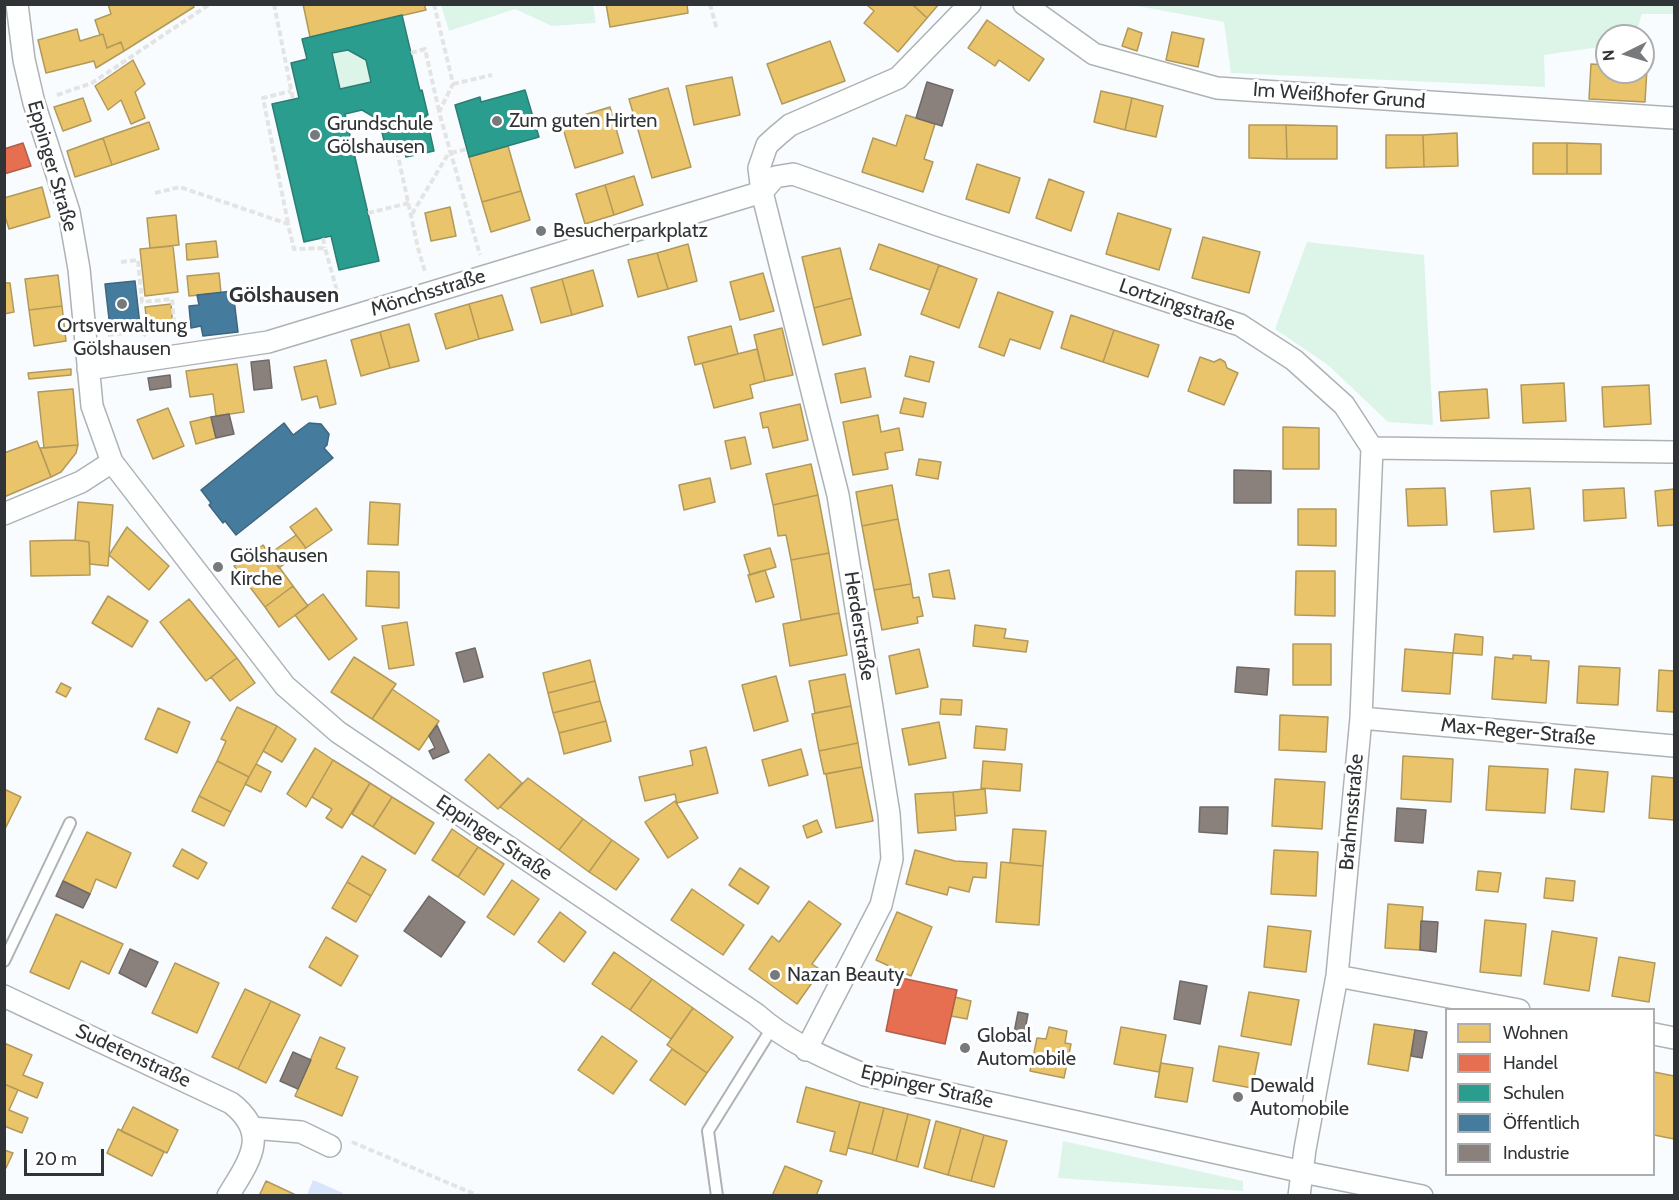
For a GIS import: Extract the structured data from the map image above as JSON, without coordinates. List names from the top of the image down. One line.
{"streets":{"street":["Im Weißhofer Grund","Eppinger Straße","Mönchsstraße","Lortzingstraße","Herderstraße","Max-Reger-Straße","Brahmsstraße","Sudetenstraße"]},"crossings":[["Eppinger Straße","Mönchsstraße"],["Eppinger Straße","Herderstraße"],["Eppinger Straße","Brahmsstraße"],["Mönchsstraße","Lortzingstraße"],["Mönchsstraße","Herderstraße"],["Lortzingstraße","Herderstraße"],["Lortzingstraße","Brahmsstraße"],["Max-Reger-Straße","Brahmsstraße"]],"districts":["Gölshausen"],"places":["Zum guten Hirten","Grundschule Gölshausen","Besucherparkplatz","Ortsverwaltung Gölshausen","Gölshausen Kirche","Nazan Beauty","Global Automobile","Dewald Automobile"],"legend":["Wohnen","Handel","Schulen","Öffentlich","Industrie"],"scale_bar":"20 m","north":"left"}
